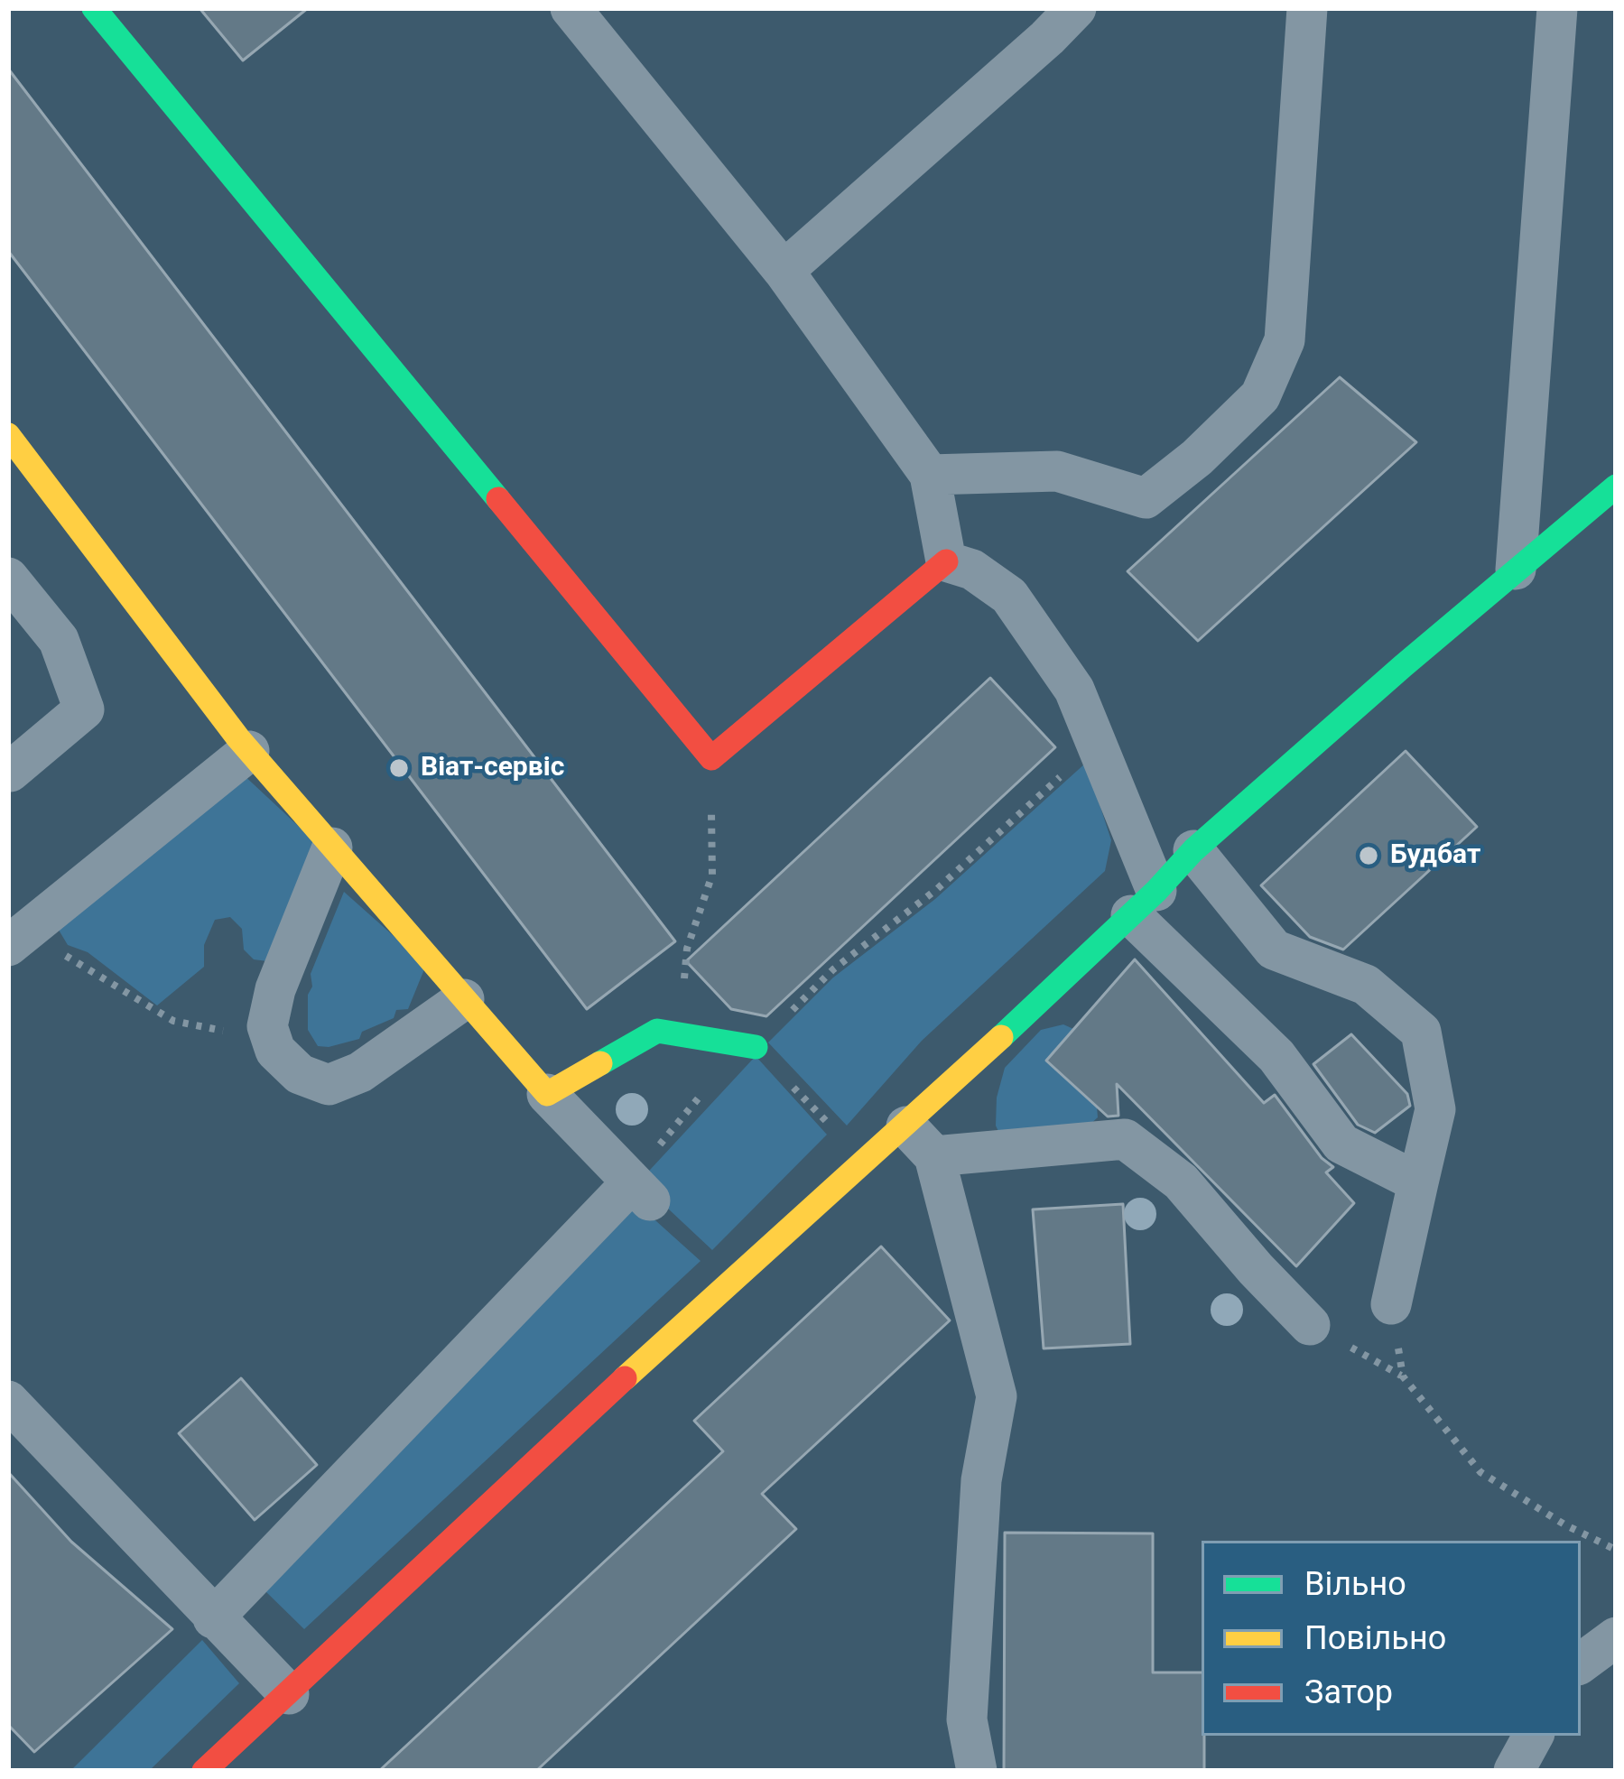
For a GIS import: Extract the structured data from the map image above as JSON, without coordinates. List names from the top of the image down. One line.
{"places":["Віат-сервіс","Будбат"],"legend":["Вільно","Повільно","Затор"]}
